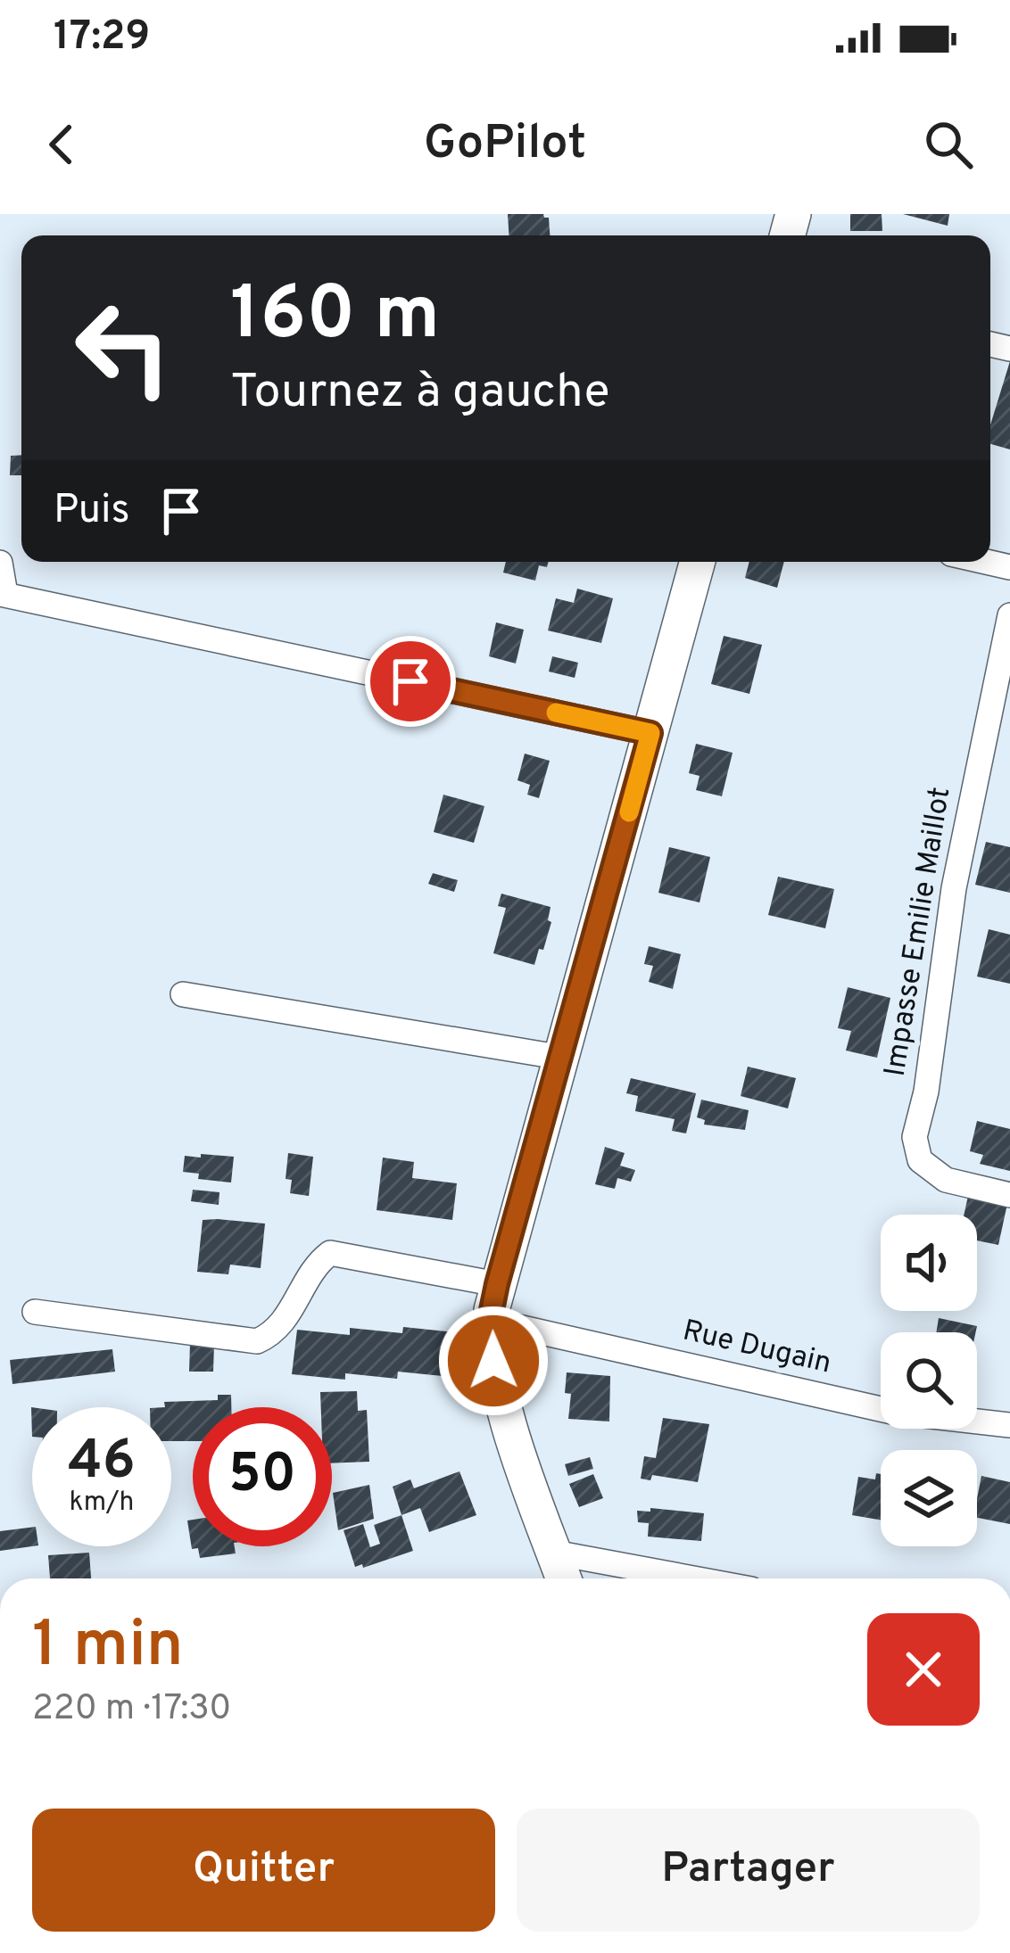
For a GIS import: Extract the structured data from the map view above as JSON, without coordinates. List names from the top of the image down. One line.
{"streets":{"street":["Impasse Emilie Maillot","Rue Dugain"]},"page":{"status":"17:29","header":"GoPilot","turn":["160 m","Tournez à gauche"],"then":"Puis","speed":"46 km/h","limit":"50","heading":["1 min","220 m · 17:30"],"buttons":["Quitter","Partager"]}}
